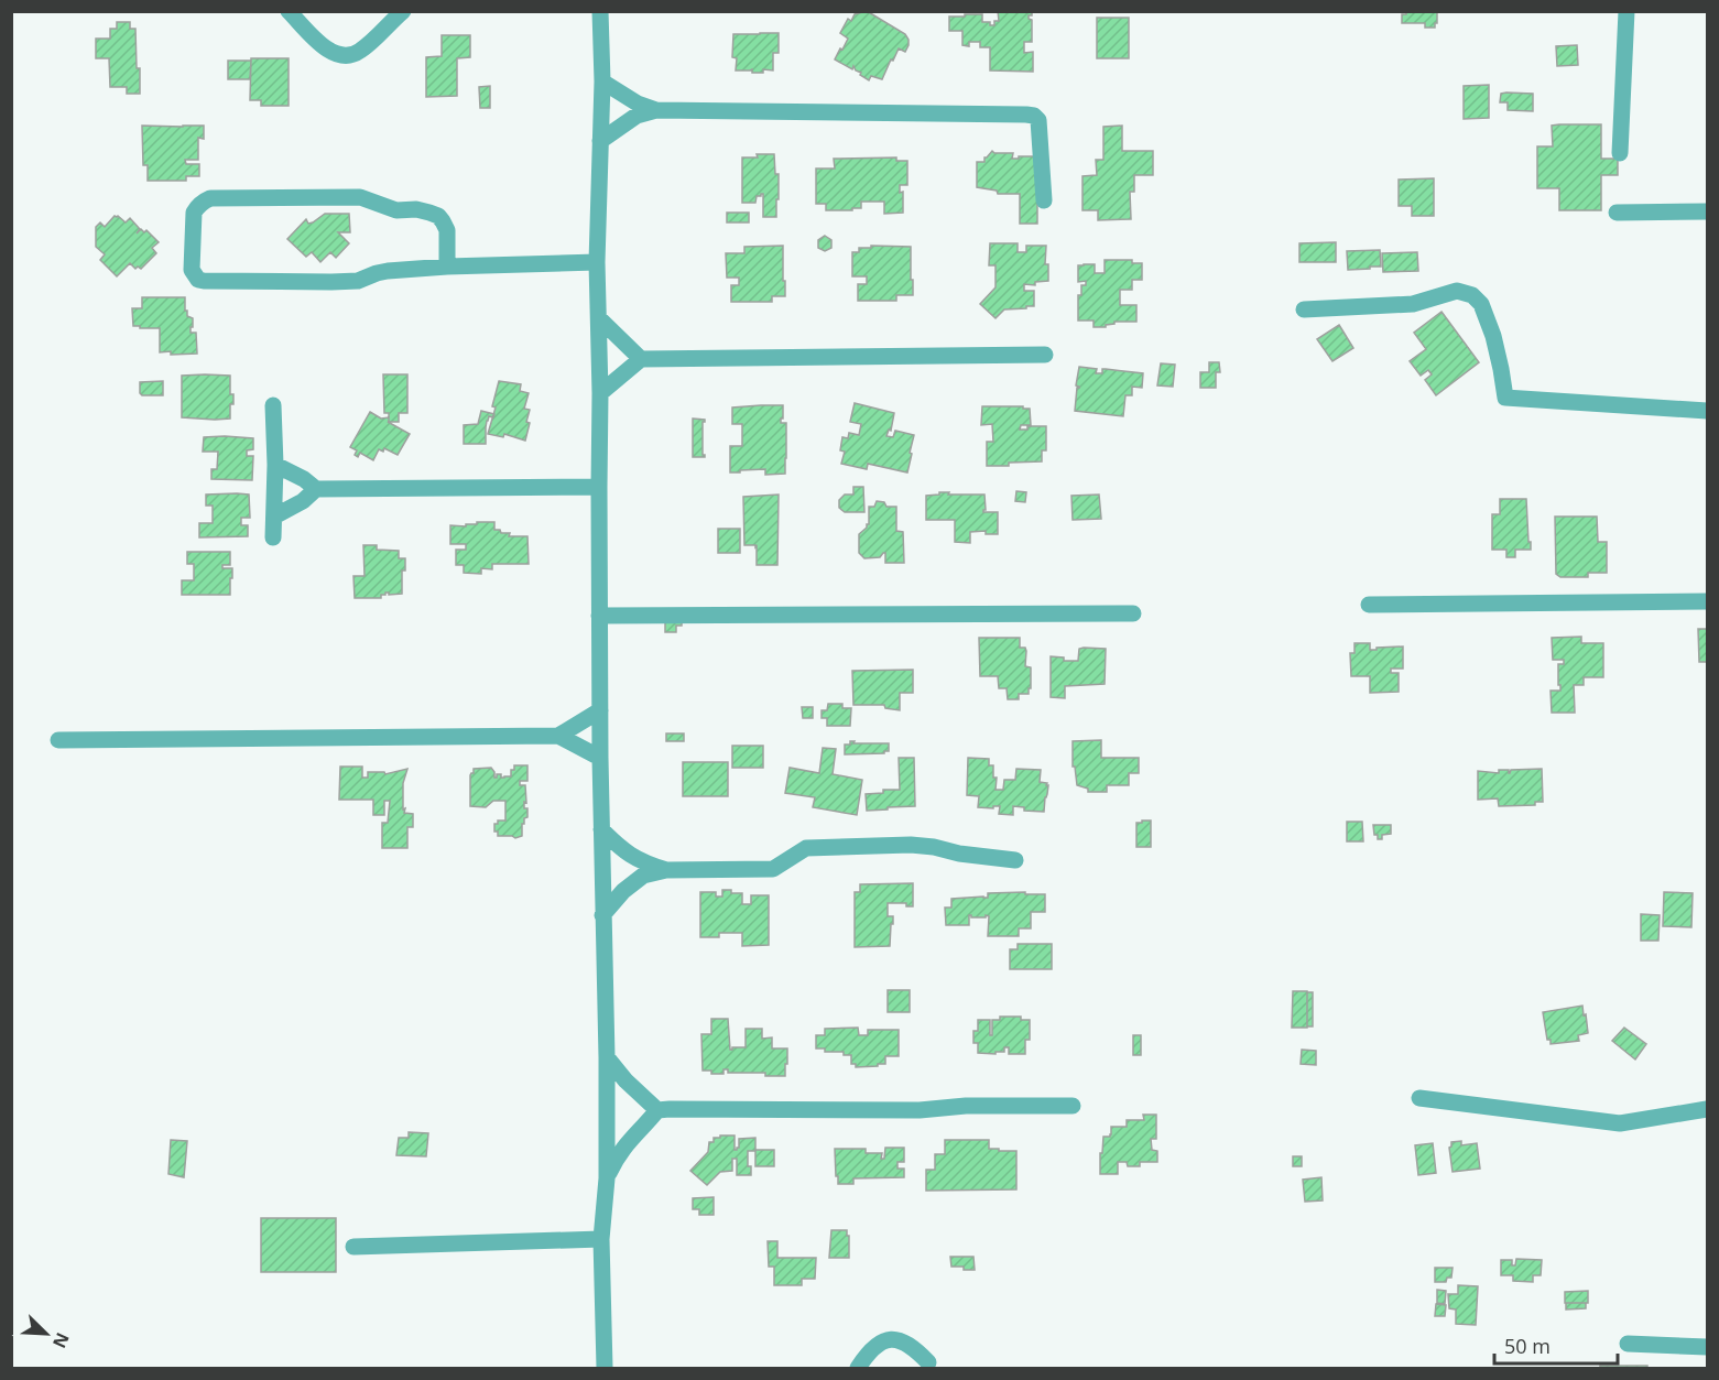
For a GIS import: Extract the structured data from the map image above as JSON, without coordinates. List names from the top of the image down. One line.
{"scale_bar":"50 m","north":"bottom right"}
